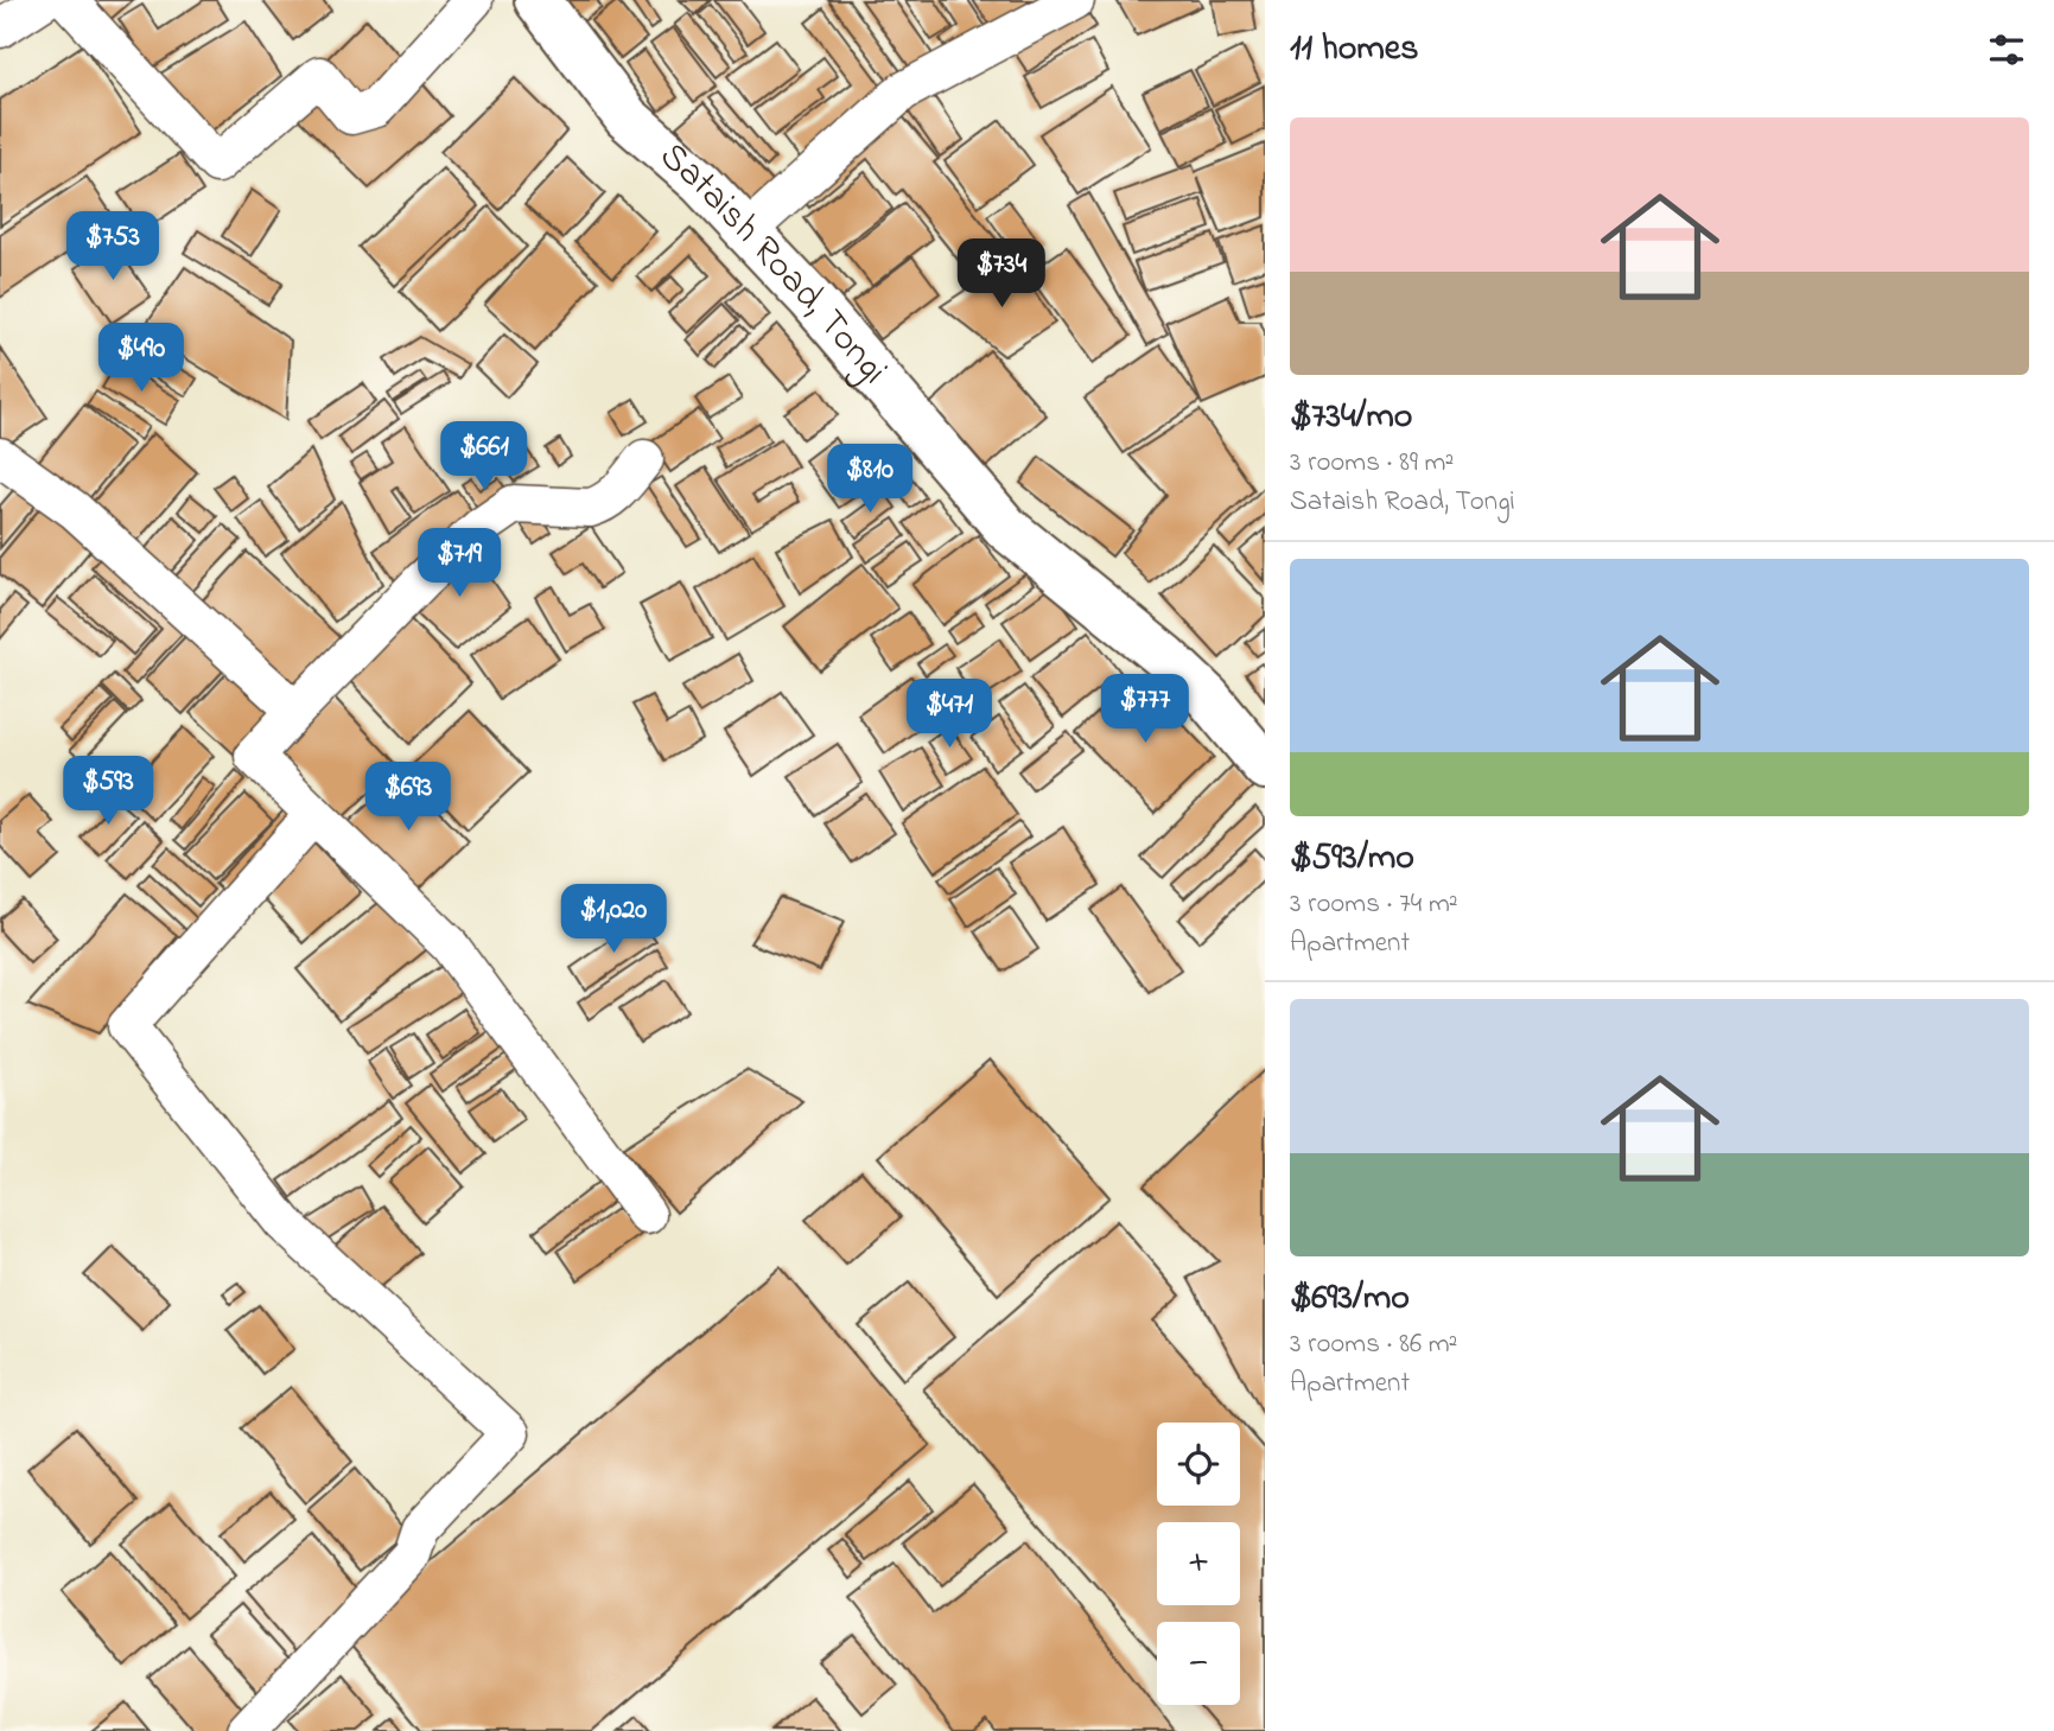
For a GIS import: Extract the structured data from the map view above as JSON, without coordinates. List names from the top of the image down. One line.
{"streets":{"street":["Sataish Road, Tongi"]},"page":{"heading":"11 homes","list":[{"name":"$734/mo","note":"3 rooms · 89 m² · Sataish Road, Tongi"},{"name":"$593/mo","note":"3 rooms · 74 m² · Apartment"},{"name":"$693/mo","note":"3 rooms · 86 m² · Apartment"}],"price":["$753","$734","$490","$661","$810","$719","$777","$471","$593","$693","$1,020"],"map_buttons":["+","−"]}}
